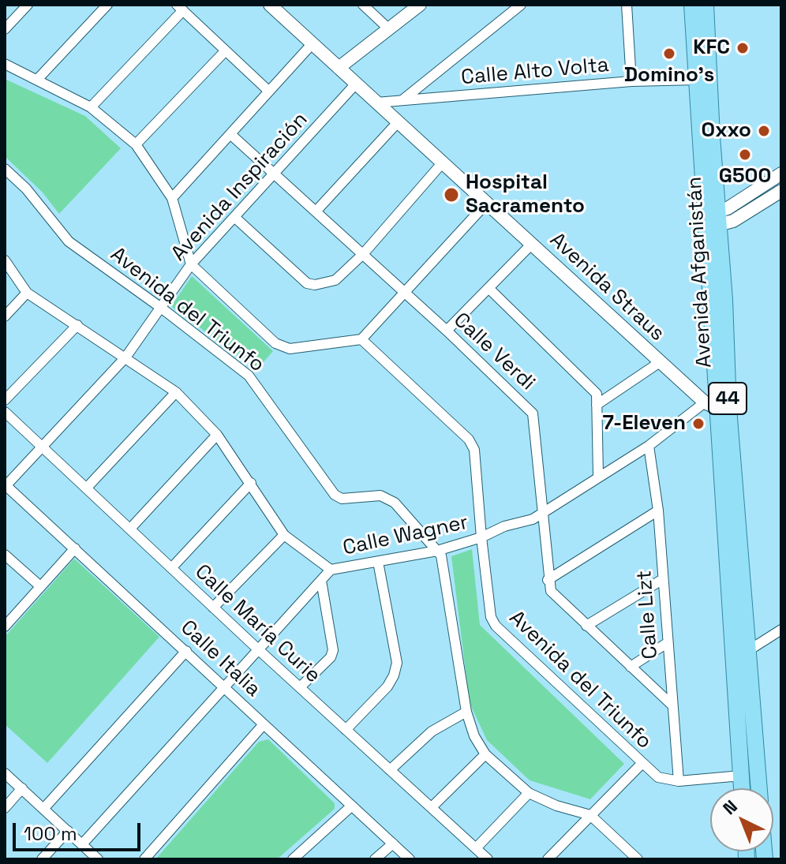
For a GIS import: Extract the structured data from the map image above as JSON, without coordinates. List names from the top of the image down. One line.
{"streets":{"main road":["Avenida Afganistán","44"],"street":["Calle Alto Volta","Avenida Inspiración","Avenida Straus","Avenida del Triunfo","Calle Verdi","Calle Wagner","Calle Lizt","Calle María Curie","Calle Italia"]},"crossings":[["Calle Alto Volta","Avenida Afganistán"],["Calle Alto Volta","Avenida Straus"],["Avenida Inspiración","Avenida Straus"],["Avenida Inspiración","Avenida del Triunfo"],["Avenida Inspiración","Calle Verdi"],["Avenida Inspiración","Calle María Curie"],["Avenida Inspiración","Calle Italia"],["Avenida Afganistán","Avenida Straus"],["Avenida Afganistán","Avenida del Triunfo"],["Avenida Afganistán","Calle Wagner"],["Avenida Straus","Calle Wagner"],["Avenida del Triunfo","Calle Wagner"],["Avenida del Triunfo","Calle Lizt"],["Calle Verdi","Calle Wagner"],["Calle Wagner","Calle Lizt"],["Calle Wagner","Calle María Curie"],["Calle Wagner","Calle Italia"]],"places":["KFC","Domino's","Oxxo","G500","Hospital Sacramento","7-Eleven"],"scale_bar":"100 m","north":"top left"}
